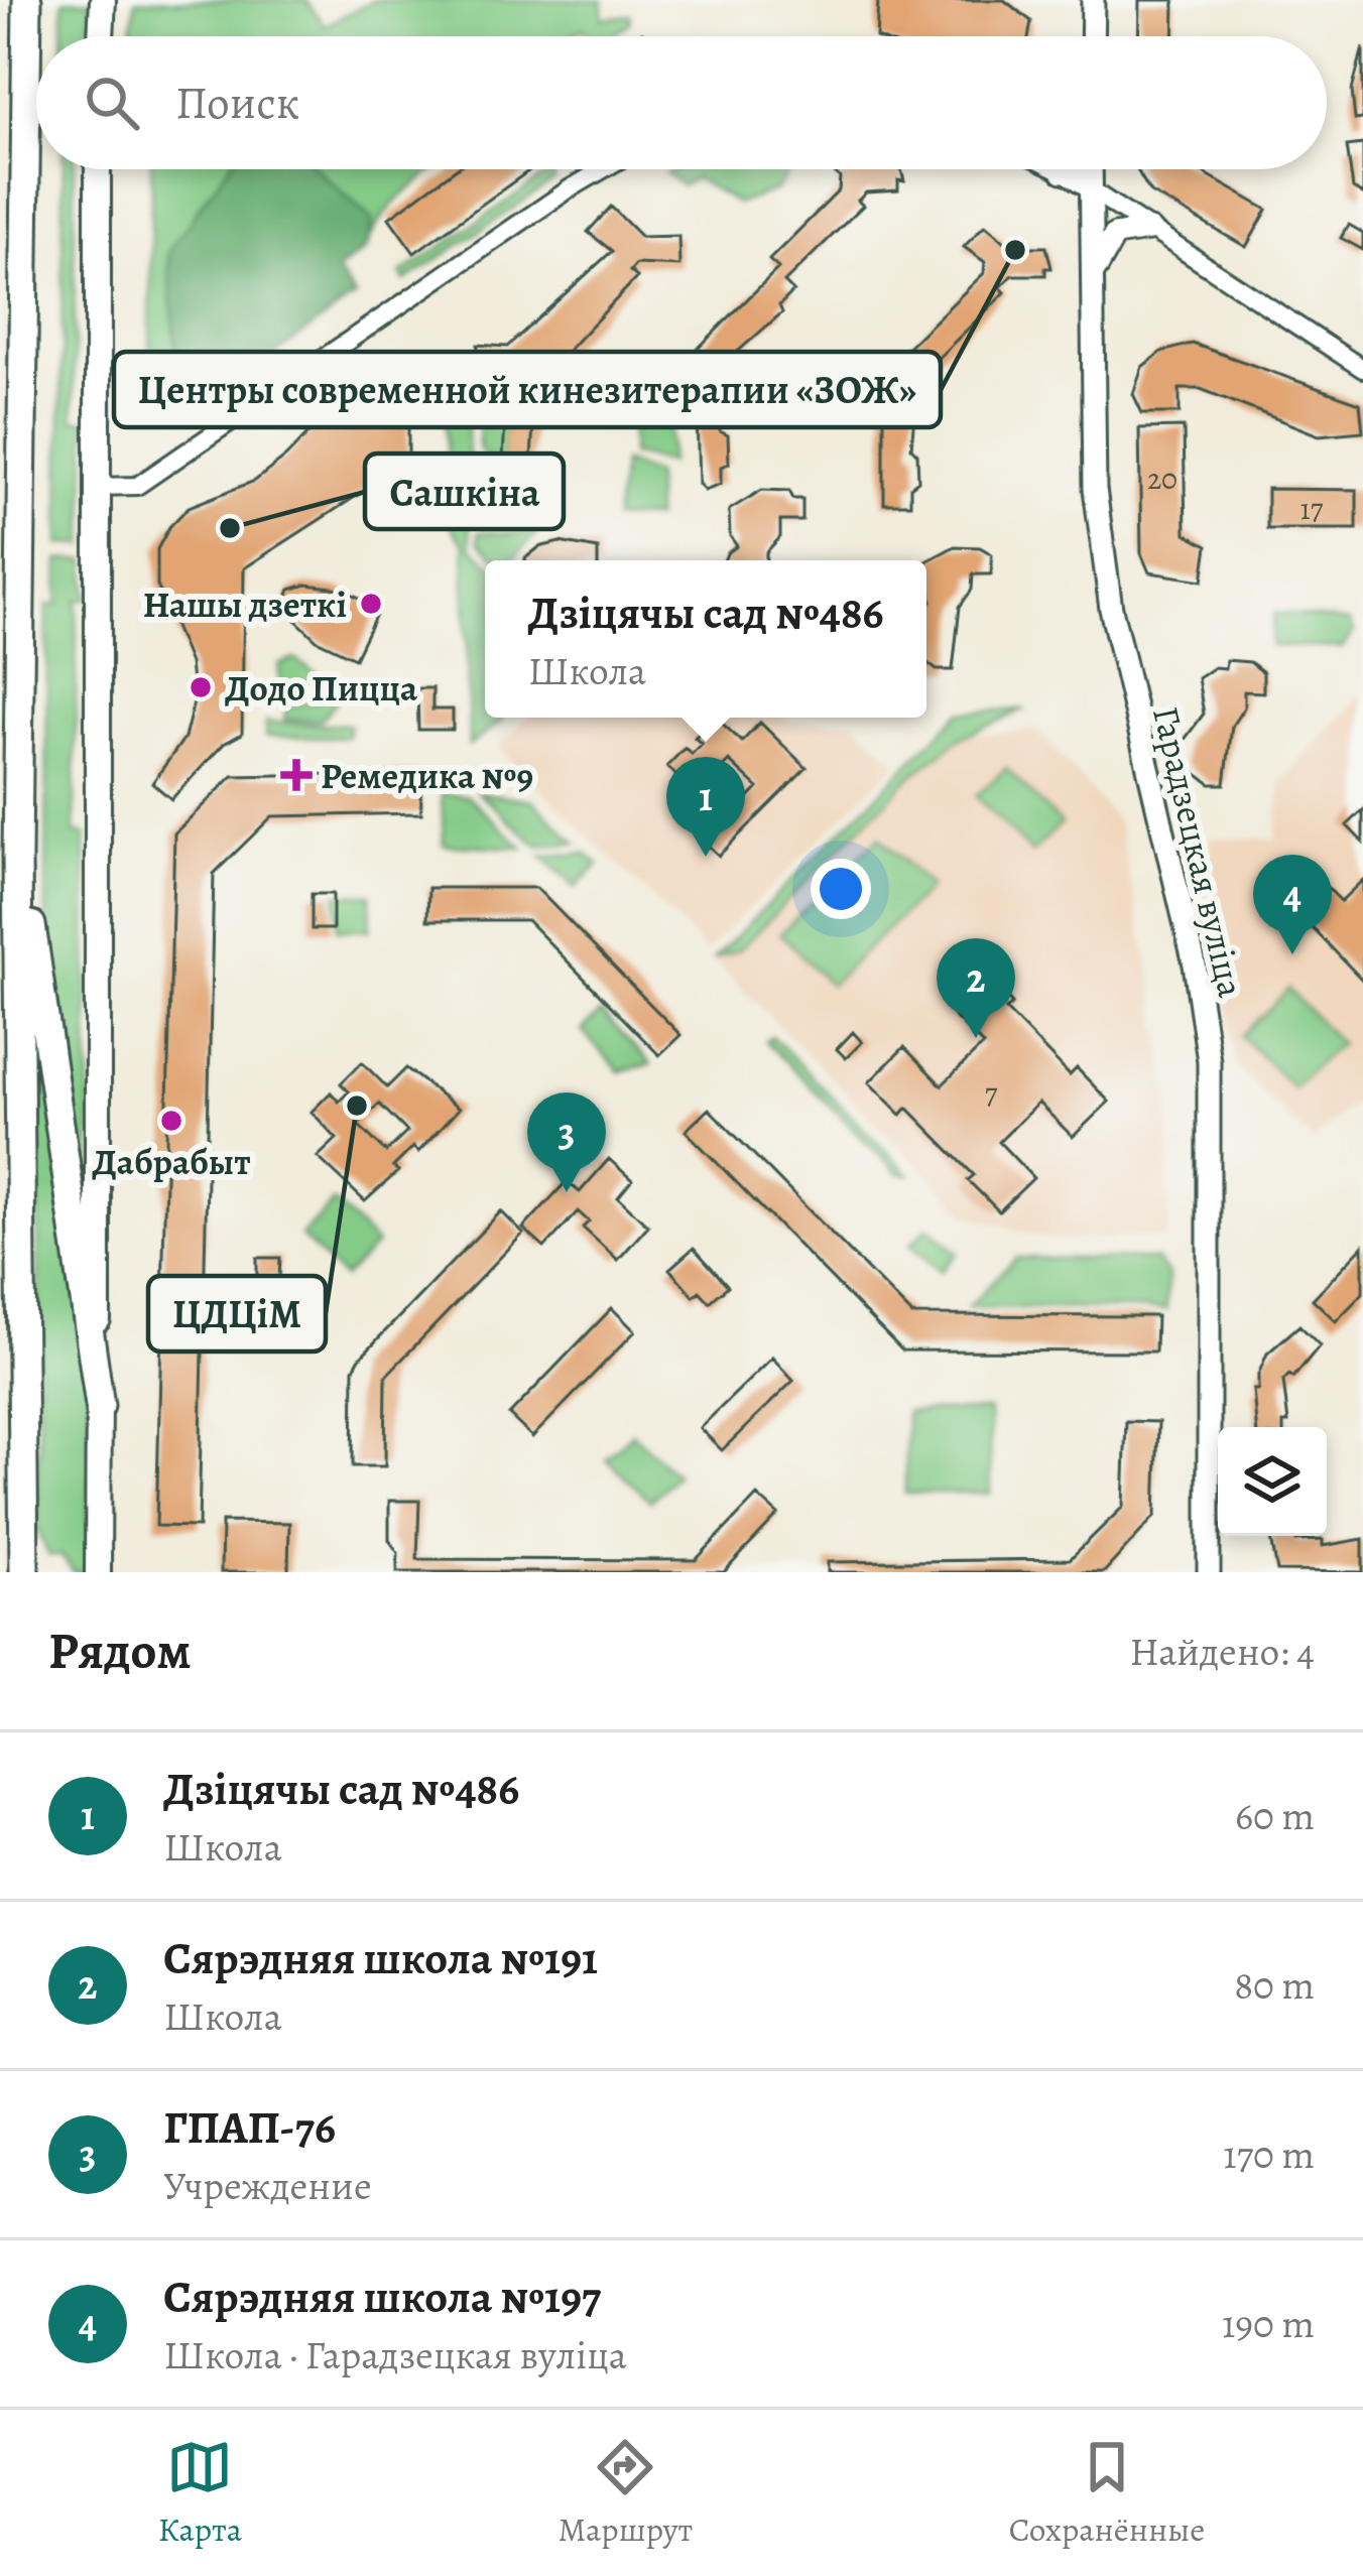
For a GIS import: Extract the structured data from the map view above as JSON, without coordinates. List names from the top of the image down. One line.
{"streets":{"street":["Гарадзецкая вуліца"]},"places":{"other":["Центры современной кинезитерапии «ЗОЖ»","Сашкіна","Нашы дзеткі","Додо Пицца","ЦДЦіМ","Дабрабыт"],"health":["Ремедика №9"]},"house_numbers":["20","17","7"],"page":{"search":"Поиск","popup":["Дзіцячы сад №486","Школа"],"pins":["1","4","2","3"],"heading":["Рядом","Найдено: 4"],"list":[{"mark":"1","name":"Дзіцячы сад №486","note":"Школа","value":"60 m"},{"mark":"2","name":"Сярэдняя школа №191","note":"Школа","value":"80 m"},{"mark":"3","name":"ГПАП-76","note":"Учреждение","value":"170 m"},{"mark":"4","name":"Сярэдняя школа №197","note":"Школа · Гарадзецкая вуліца","value":"190 m"}],"nav":["Карта","Маршрут","Сохранённые"]}}
